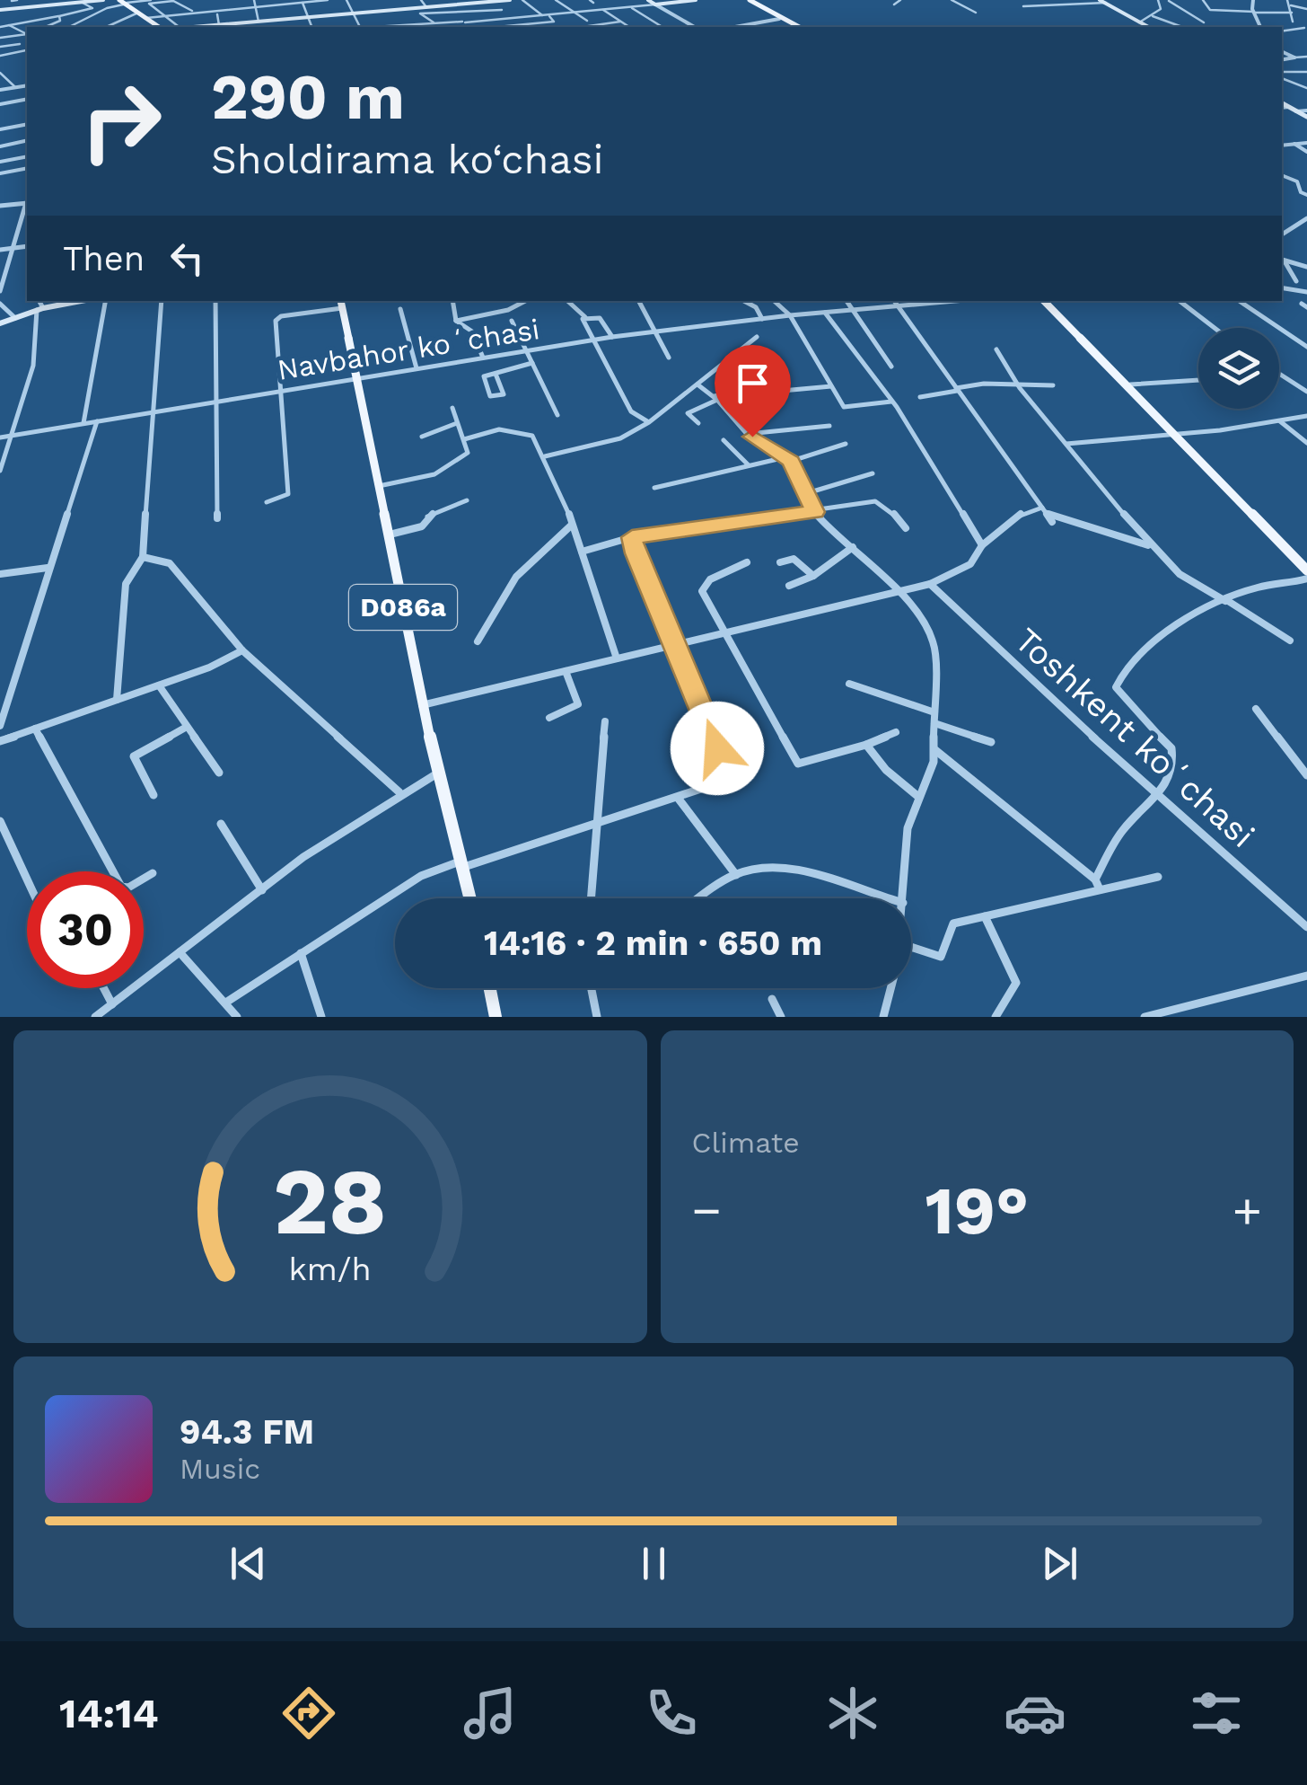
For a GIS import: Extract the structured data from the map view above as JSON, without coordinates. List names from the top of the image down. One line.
{"streets":{"main road":["D086a"],"street":["Navbahor koʻchasi","Toshkent koʻchasi"]},"crossings":[["Navbahor koʻchasi","D086a"]],"page":{"turn":["290 m","Sholdirama ko‘chasi"],"then":"Then","limit":"30","trip":"14:16 · 2 min · 650 m","tile":"Climate","heat":["−","19°","+"],"song":["94.3 FM","Music"],"tabs":"14:14","gauge":["28","km/h"]}}
